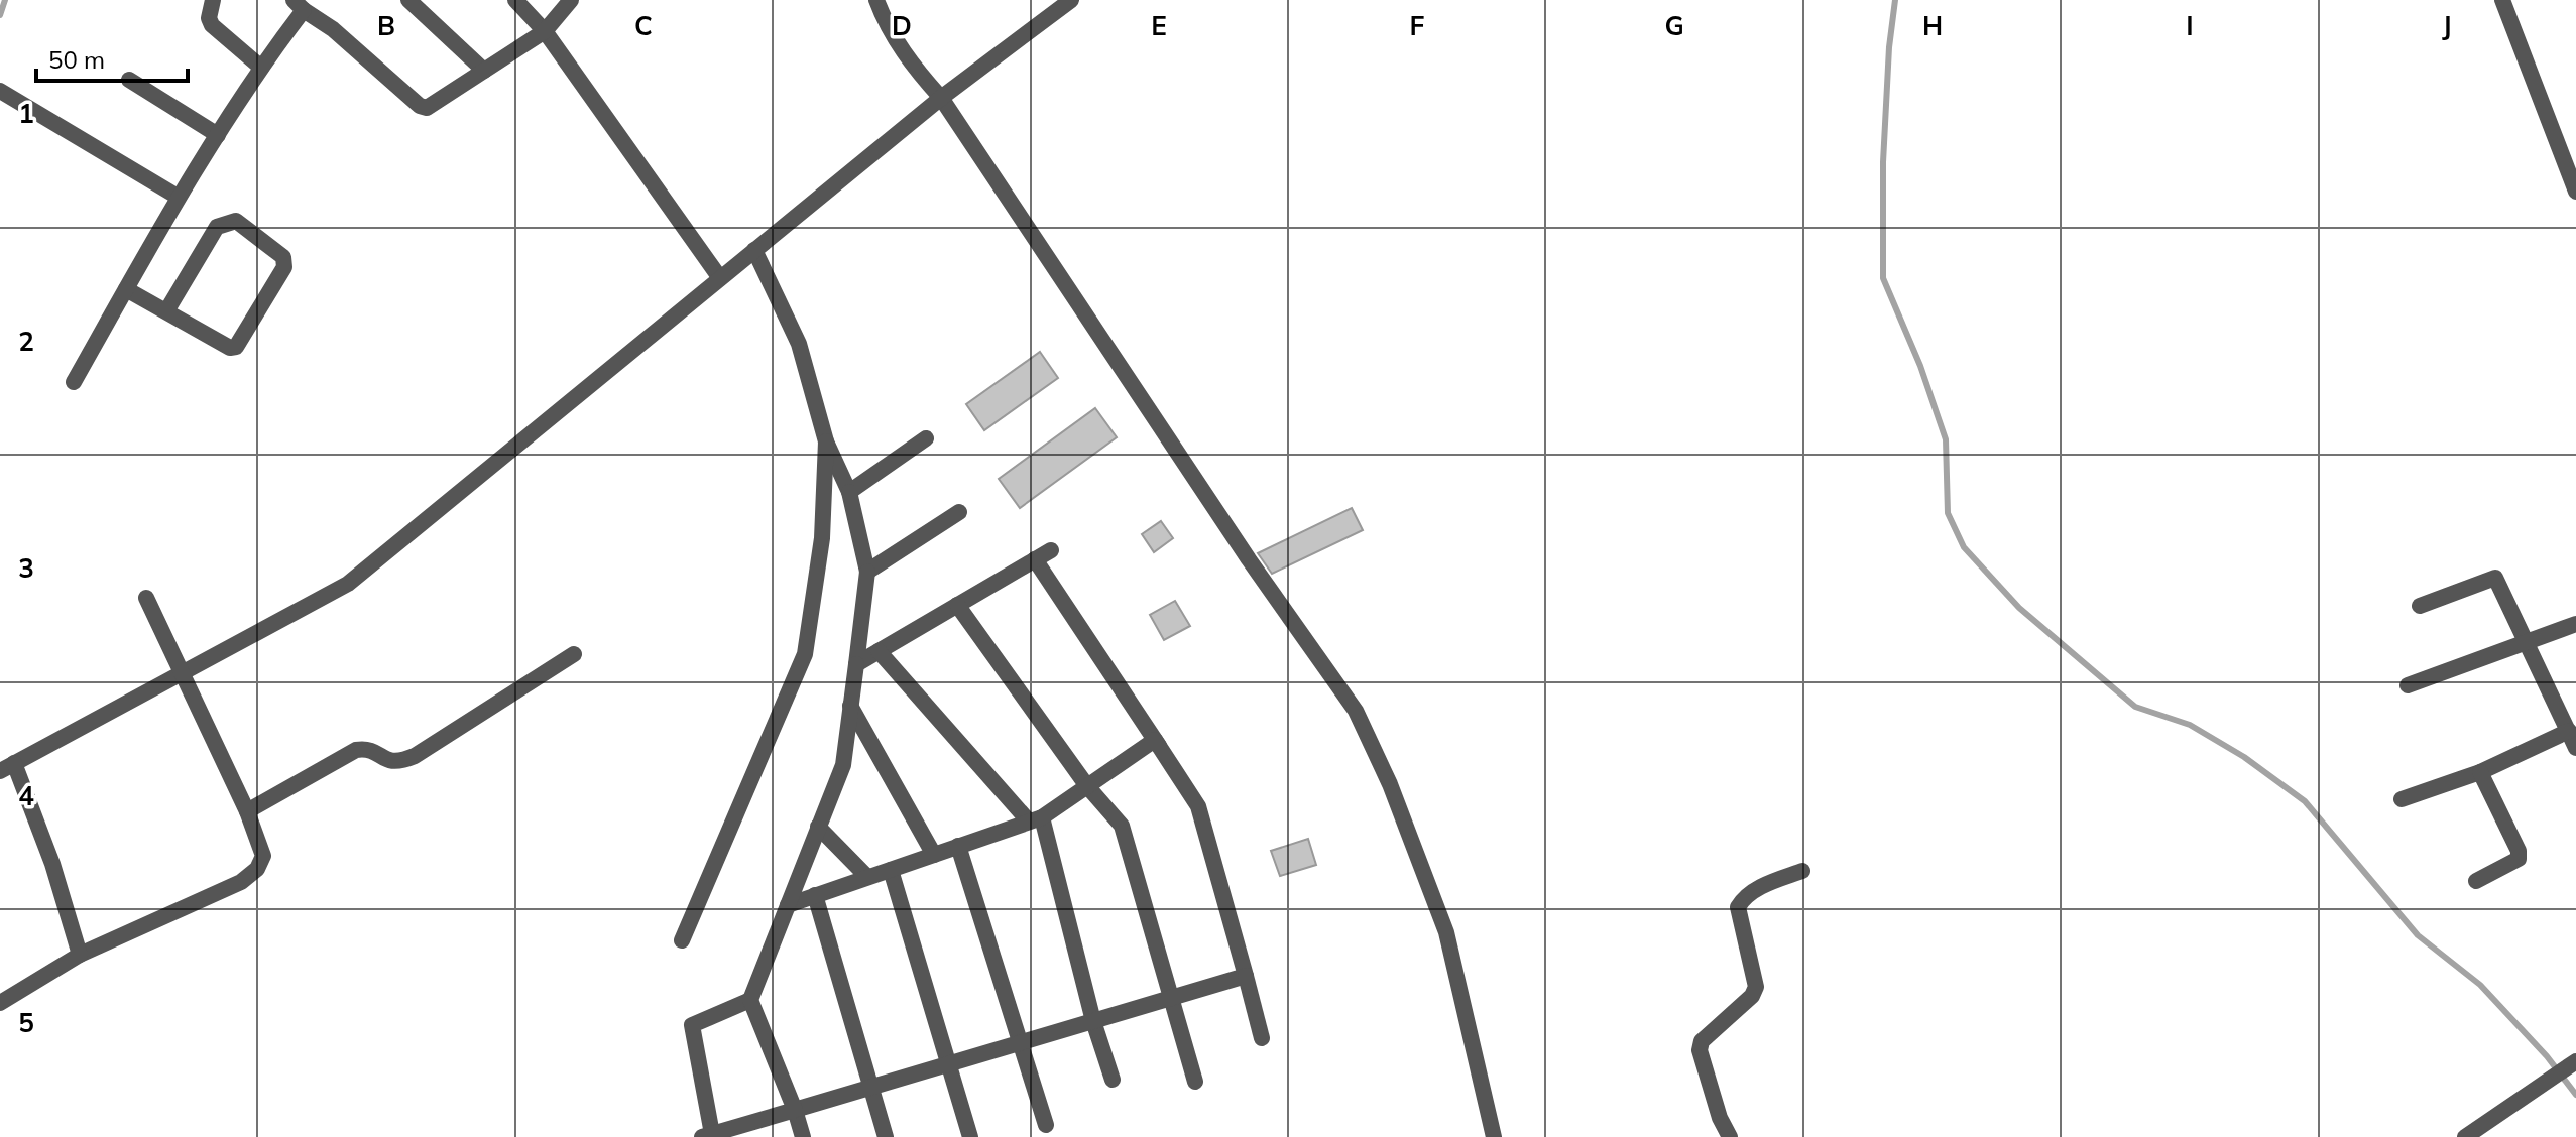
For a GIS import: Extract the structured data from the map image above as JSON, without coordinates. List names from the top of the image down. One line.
{"scale_bar":"50 m","grid":{"columns":["B","C","D","E","F","G","H","I","J"],"rows":["1","2","3","4","5"]}}
